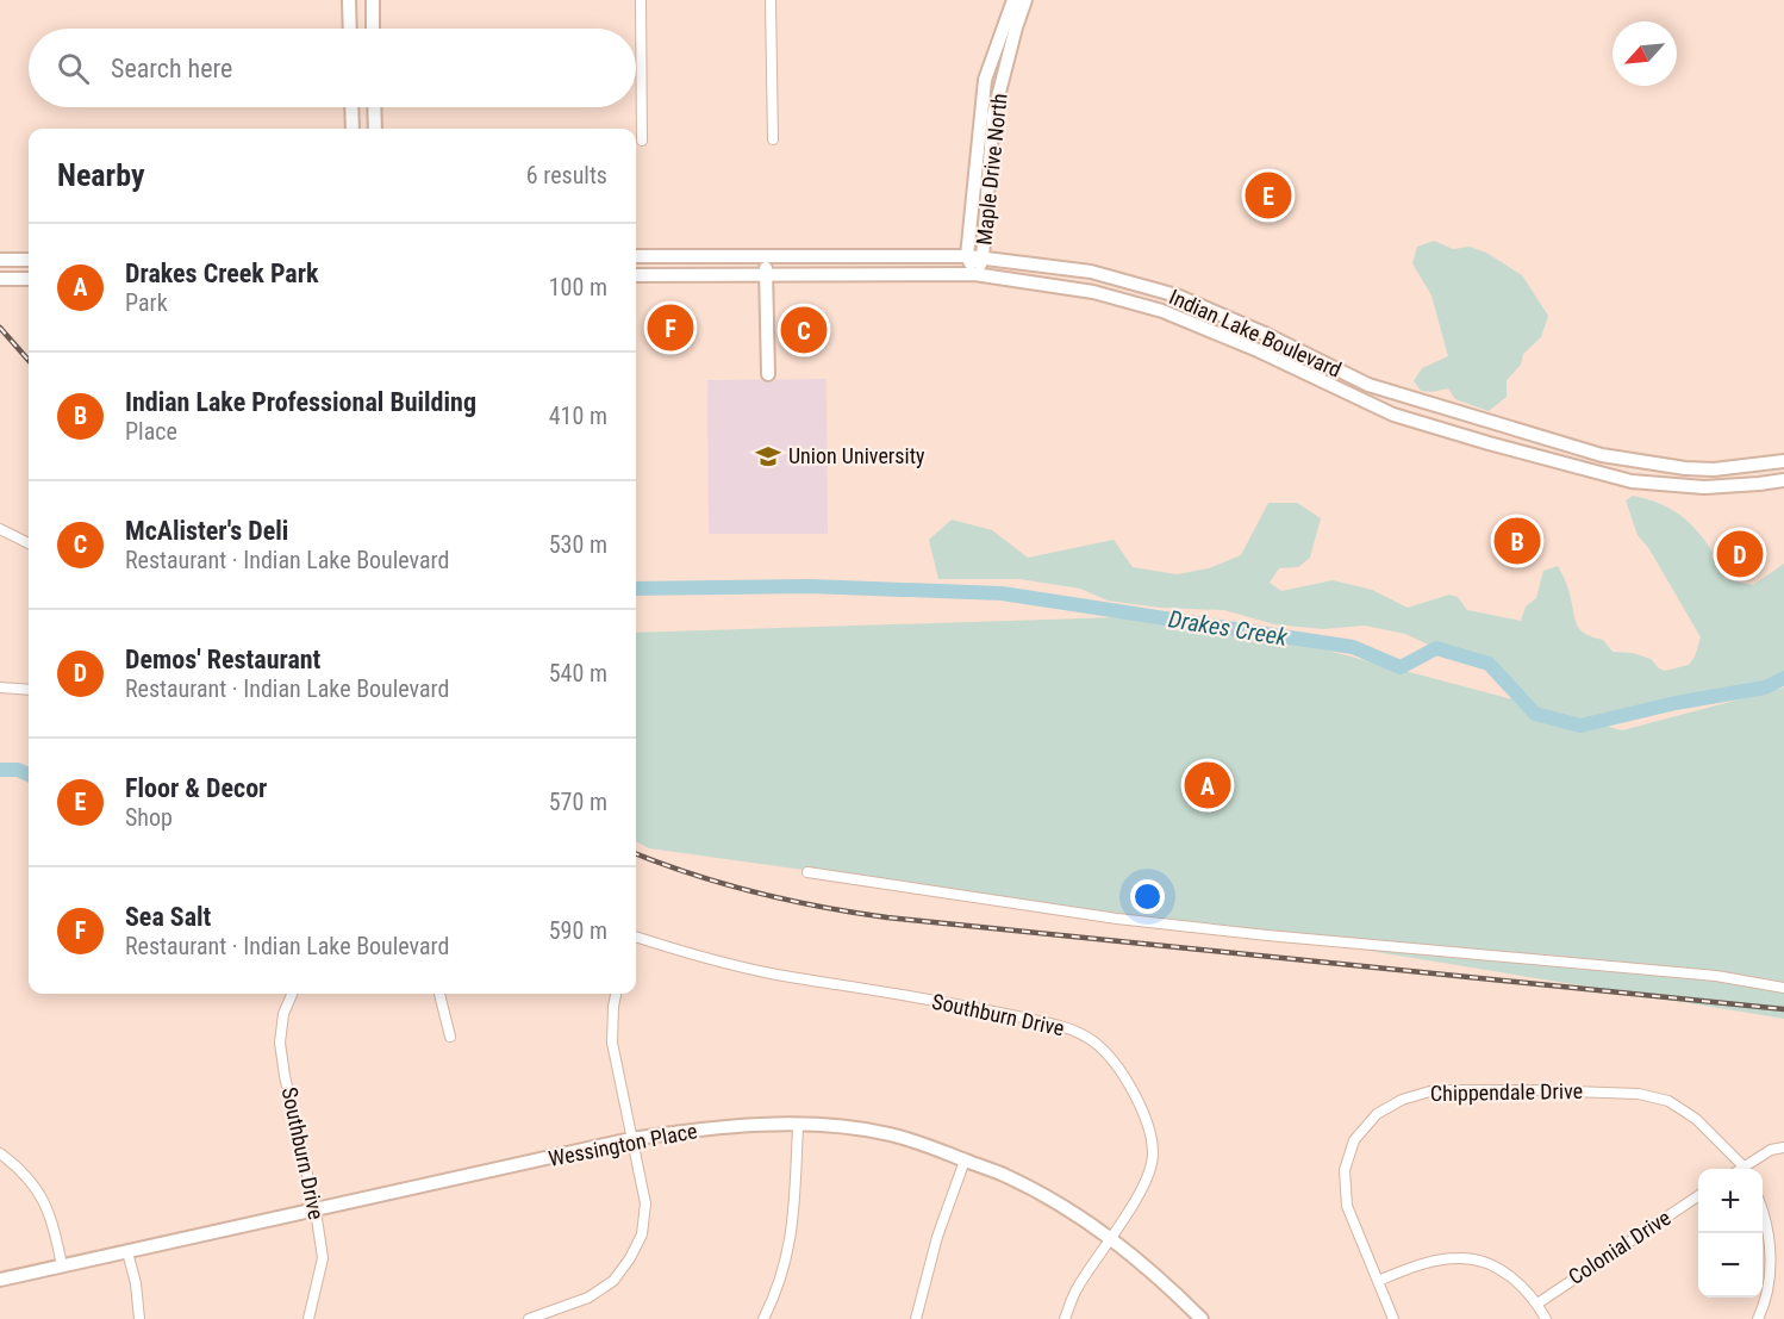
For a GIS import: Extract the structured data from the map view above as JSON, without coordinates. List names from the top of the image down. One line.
{"streets":{"main road":["Maple Drive North","Indian Lake Boulevard","Wessington Place"],"street":["Southburn Drive","Chippendale Drive","Colonial Drive"]},"crossings":[["Maple Drive North","Indian Lake Boulevard"],["Southburn Drive","Wessington Place"]],"water":["Drakes Creek"],"places":{"school or university":["Union University"]},"north":"bottom left","page":{"search":"Search here","heading":["Nearby","6 results"],"pins":["E","F","C","B","D","A"],"list":[{"mark":"A","name":"Drakes Creek Park","note":"Park","value":"100 m"},{"mark":"B","name":"Indian Lake Professional Building","note":"Place","value":"410 m"},{"mark":"C","name":"McAlister's Deli","note":"Restaurant · Indian Lake Boulevard","value":"530 m"},{"mark":"D","name":"Demos' Restaurant","note":"Restaurant · Indian Lake Boulevard","value":"540 m"},{"mark":"E","name":"Floor & Decor","note":"Shop","value":"570 m"},{"mark":"F","name":"Sea Salt","note":"Restaurant · Indian Lake Boulevard","value":"590 m"}],"map_buttons":["+","−"]}}
